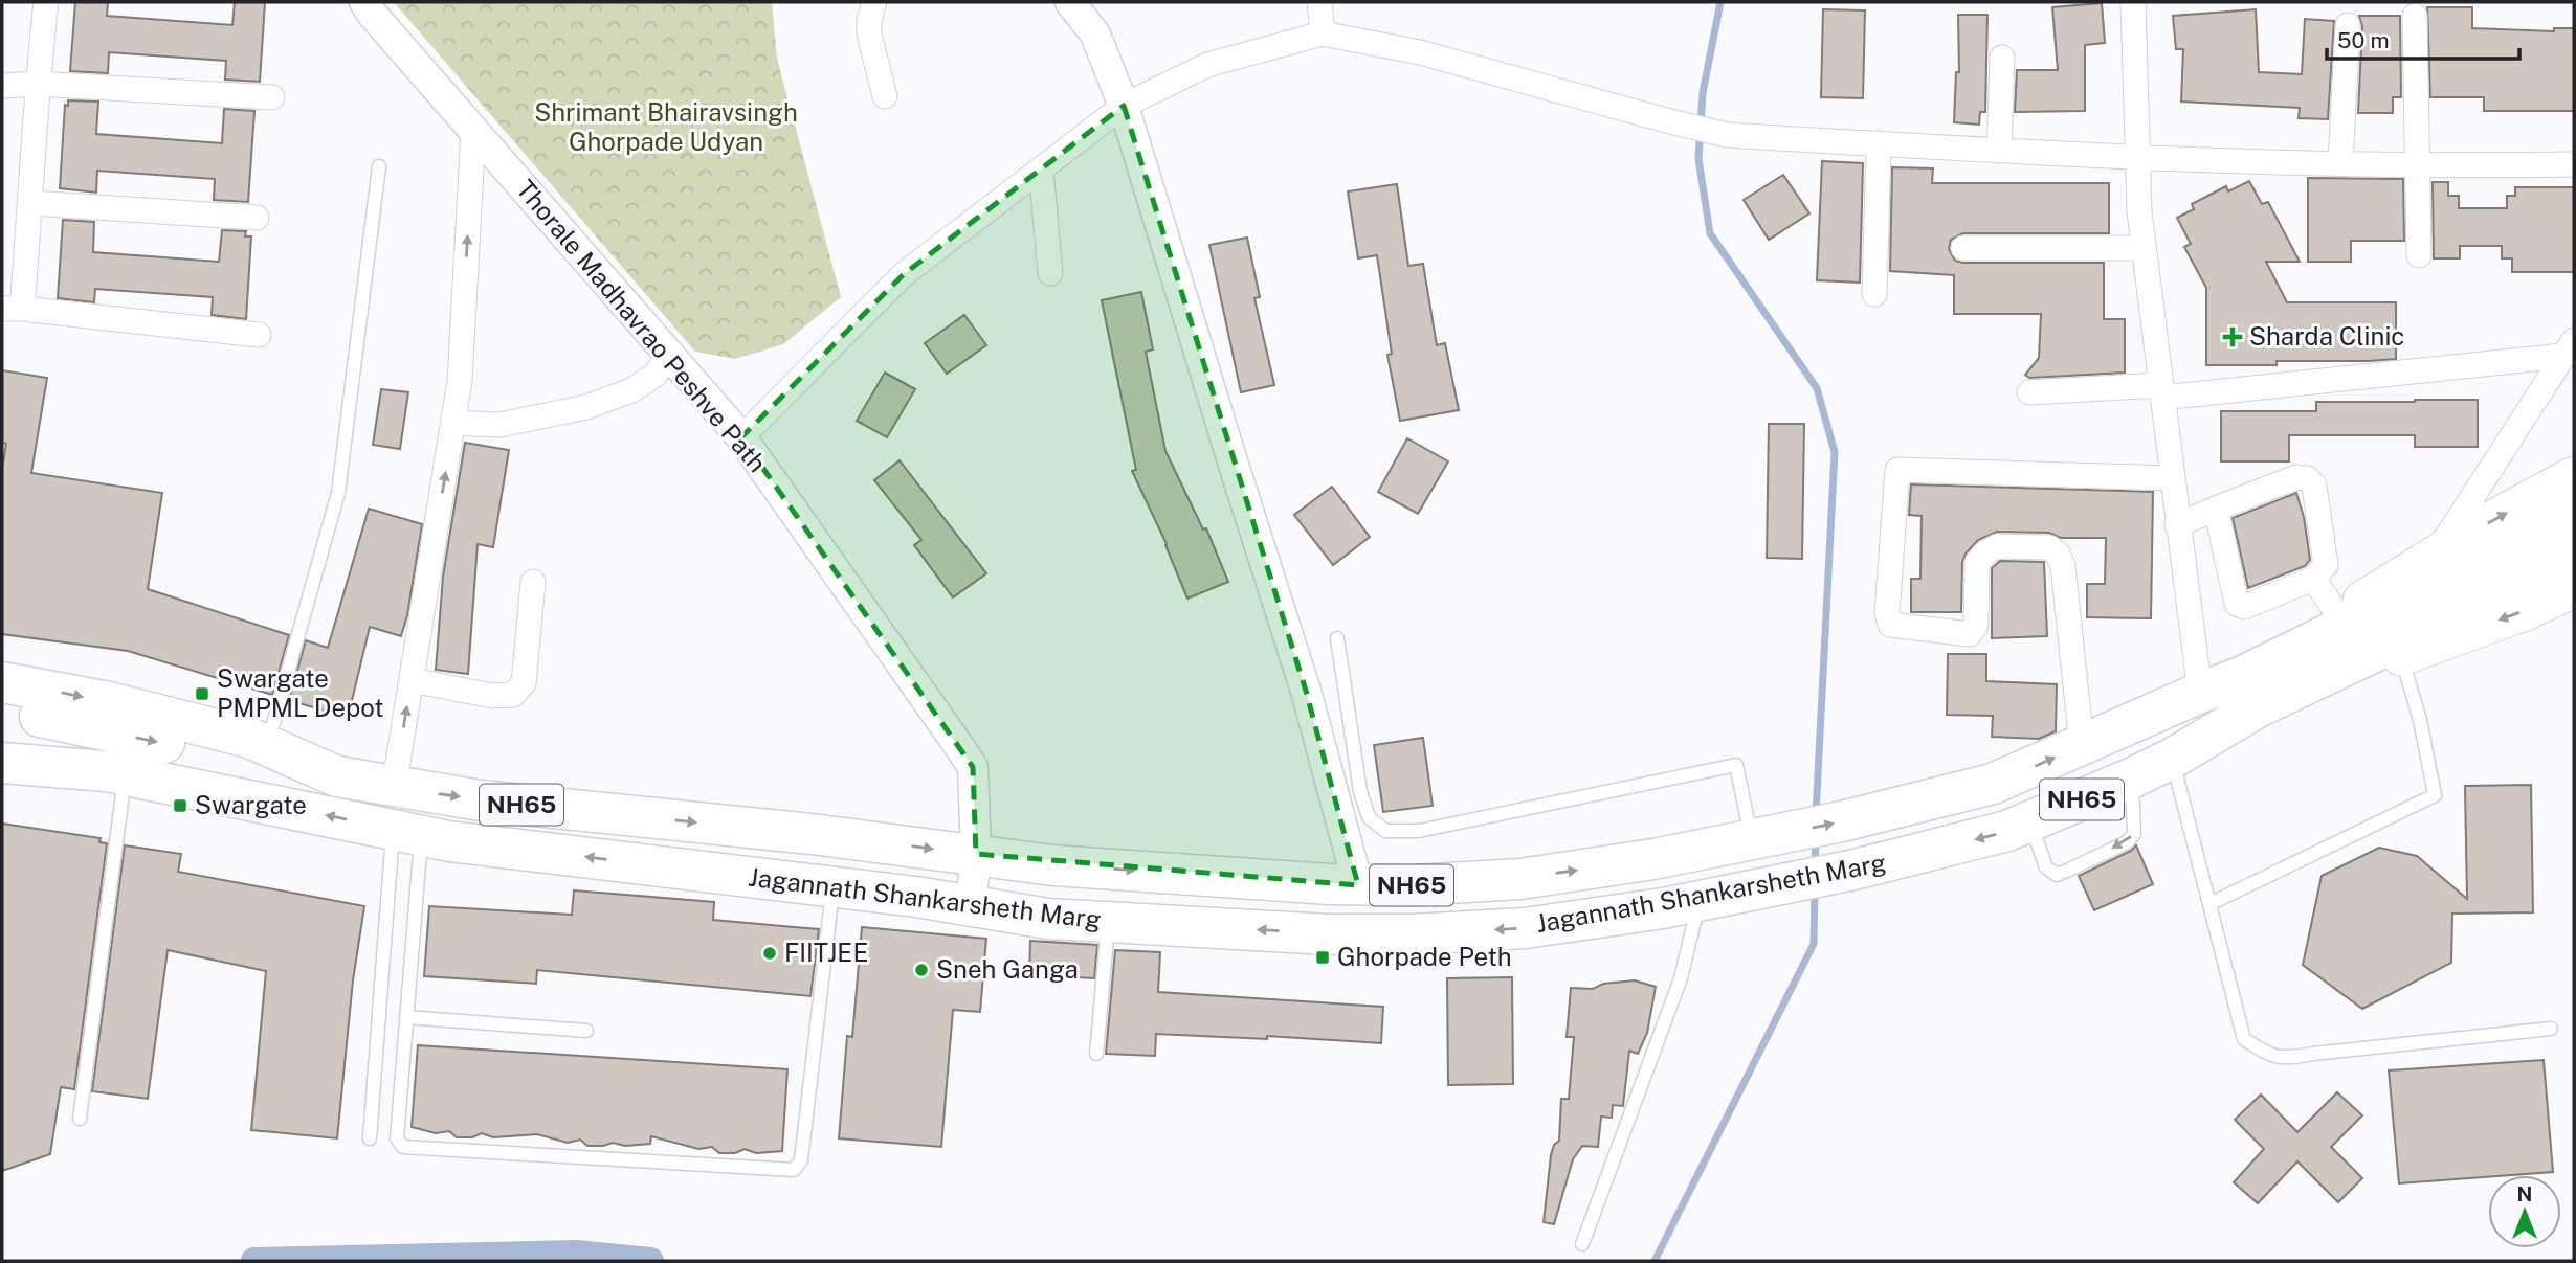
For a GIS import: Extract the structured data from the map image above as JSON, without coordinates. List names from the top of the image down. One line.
{"streets":{"highway":["NH65","Jagannath Shankarsheth Marg"],"street":["Thorale Madhavrao Peshve Path"]},"crossings":[["Thorale Madhavrao Peshve Path","Jagannath Shankarsheth Marg"],["NH65","Jagannath Shankarsheth Marg"]],"parks":["Shrimant Bhairavsingh Ghorpade Udyan"],"places":{"health":["Sharda Clinic"],"transit":["Swargate PMPML Depot","Swargate","Ghorpade Peth"],"other":["FIITJEE","Sneh Ganga"]},"scale_bar":"50 m","north":"top"}
